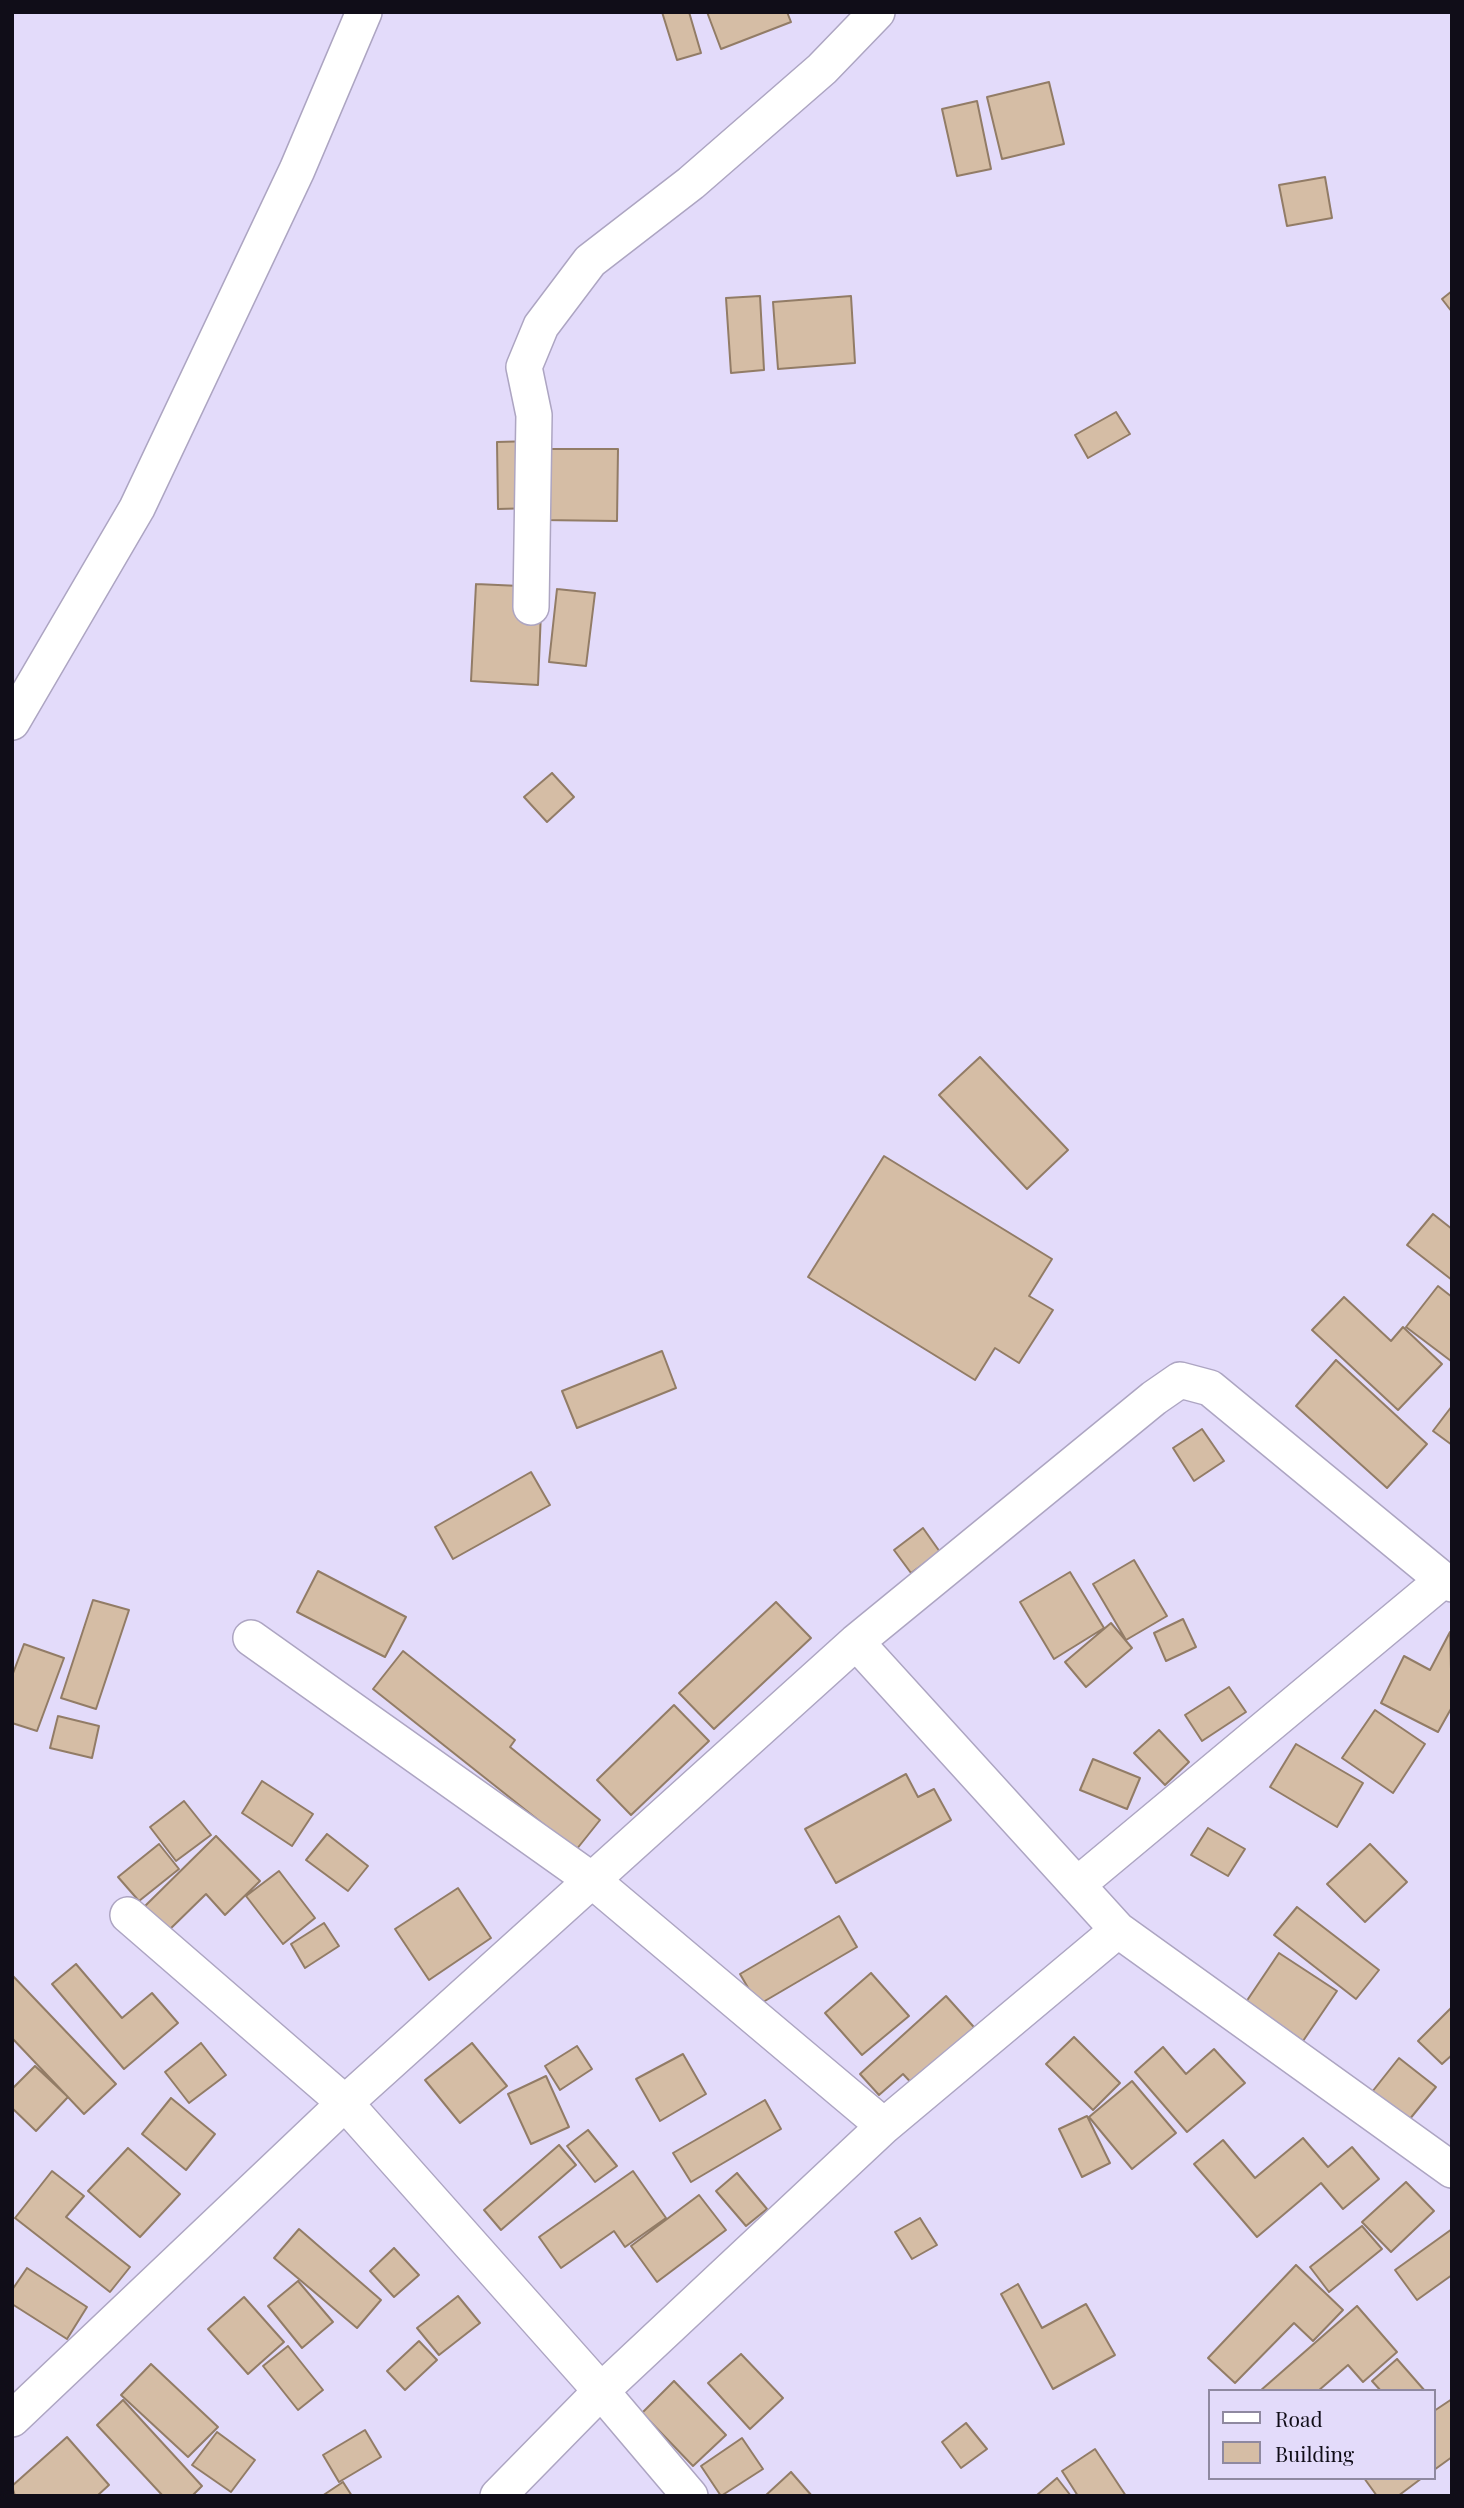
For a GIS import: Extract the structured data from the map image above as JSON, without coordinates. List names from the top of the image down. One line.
{"legend":["Road","Building"]}
